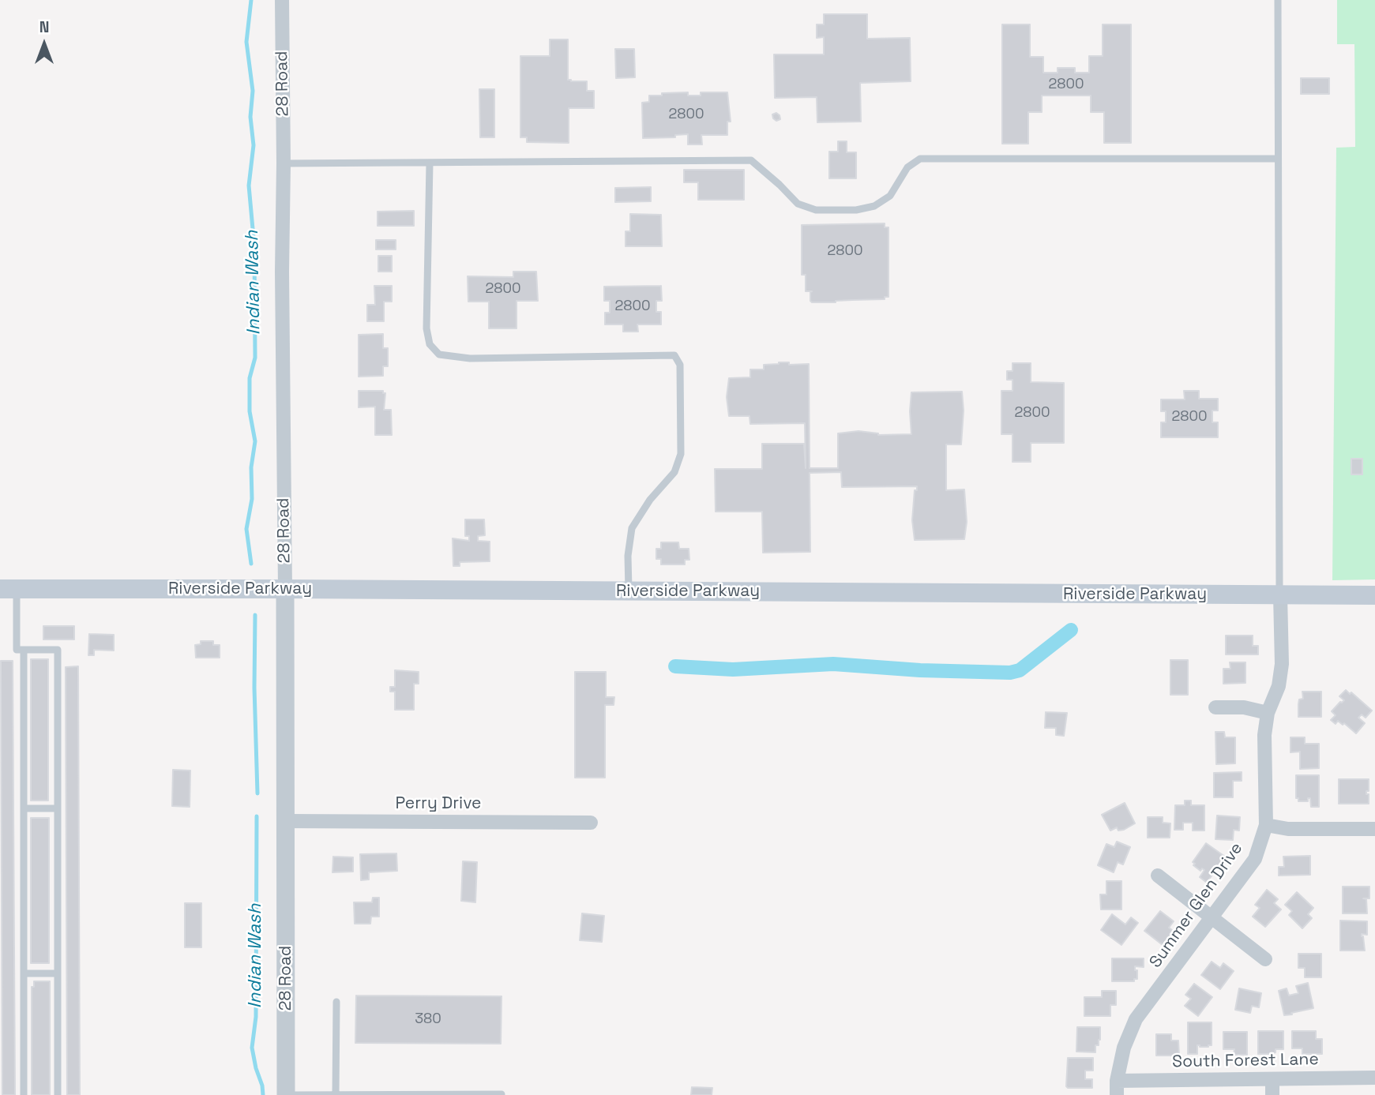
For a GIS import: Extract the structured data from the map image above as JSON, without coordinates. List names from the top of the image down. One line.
{"streets":{"main road":["Riverside Parkway"],"street":["28 Road","Perry Drive","Summer Glen Drive","South Forest Lane"]},"crossings":[["28 Road","Riverside Parkway"],["28 Road","Perry Drive"],["Riverside Parkway","Summer Glen Drive"],["Summer Glen Drive","South Forest Lane"]],"water":["Indian Wash"],"house_numbers":["2800","2800","2800","2800","2800","2800","2800","380"],"north":"top"}
